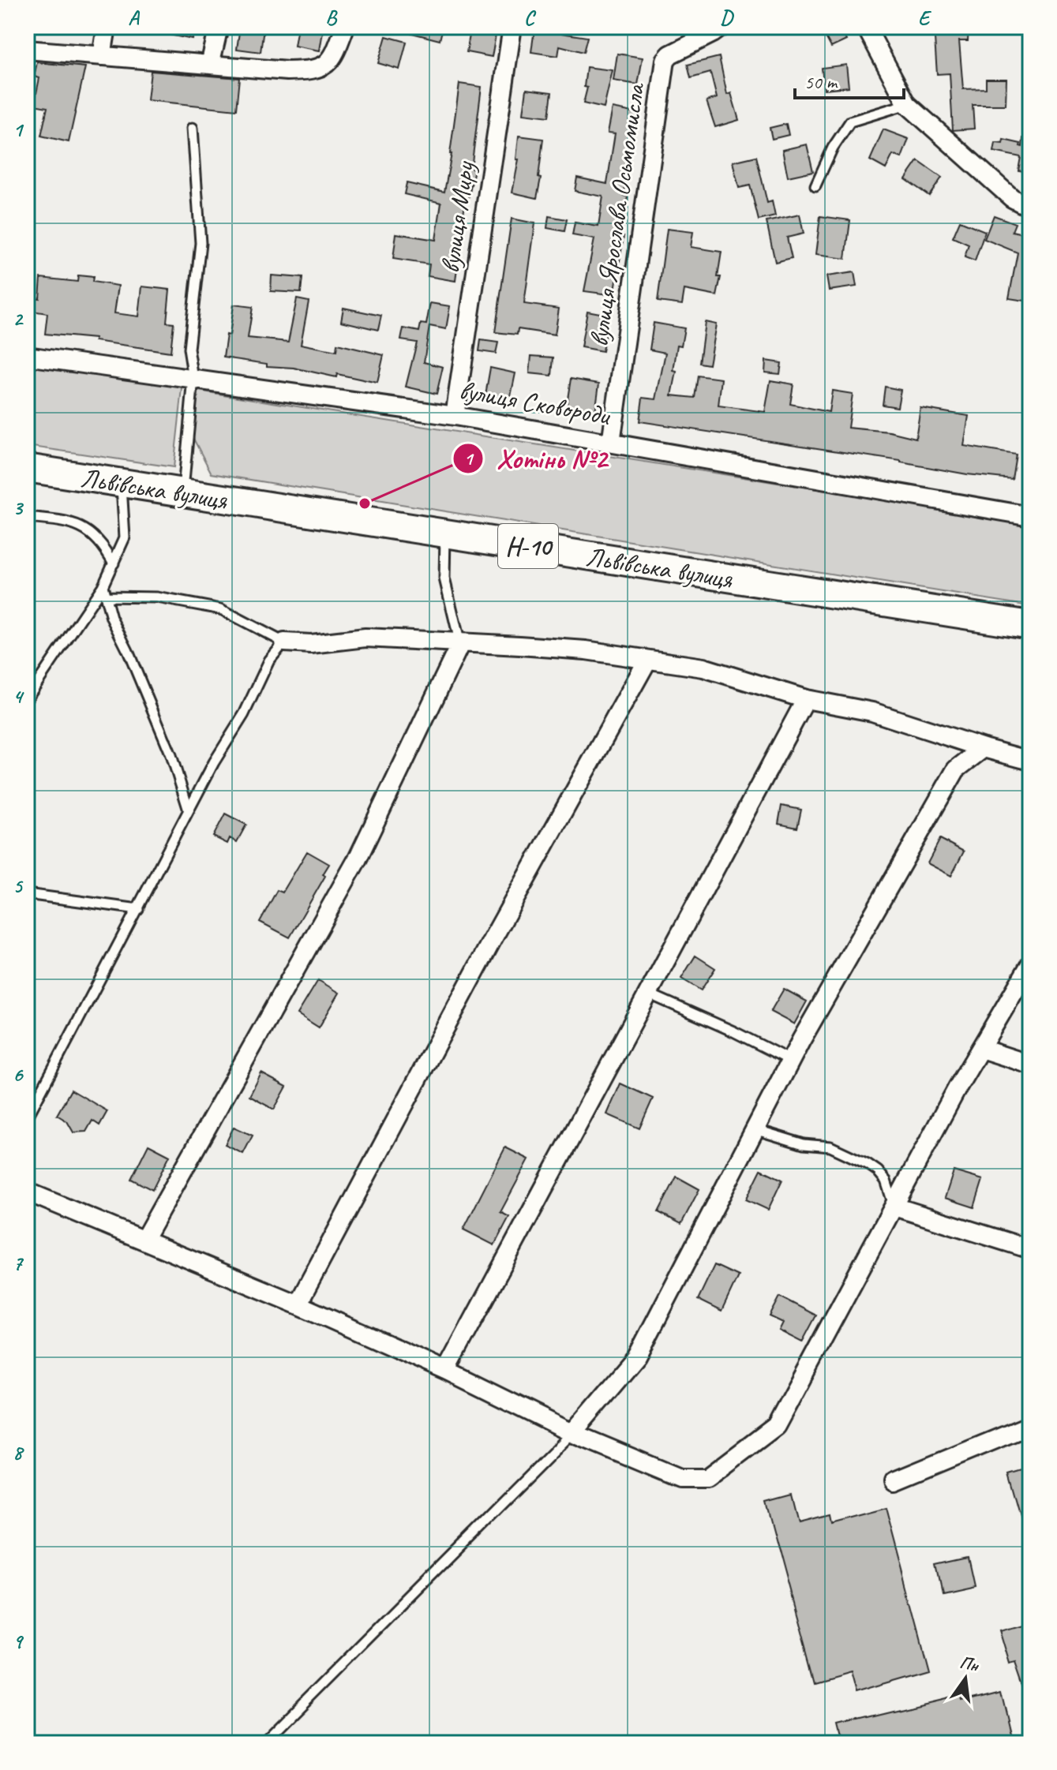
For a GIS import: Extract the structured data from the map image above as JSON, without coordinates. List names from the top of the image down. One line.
{"streets":{"main road":["Львівська вулиця","Н-10"],"street":["вулиця Ярослава Осьмомисла","вулиця Миру","вулиця Сковороди"]},"crossings":[["вулиця Ярослава Осьмомисла","вулиця Сковороди"],["вулиця Миру","вулиця Сковороди"]],"places":["Хотінь №2"],"scale_bar":"50 m","north":"top","grid":{"columns":["A","B","C","D","E"],"rows":["1","2","3","4","5","6","7","8","9"]}}
